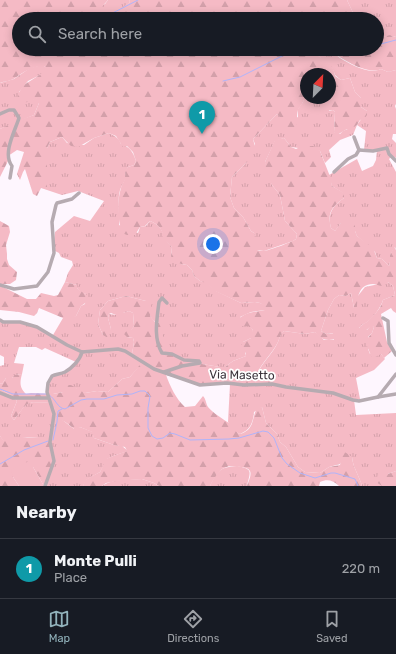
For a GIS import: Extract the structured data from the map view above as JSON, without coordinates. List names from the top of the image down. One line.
{"streets":{"street":["Via Masetto"]},"north":"top right","page":{"search":"Search here","pins":"1","heading":"Nearby","list":[{"mark":"1","name":"Monte Pulli","note":"Place","value":"220 m"}],"nav":["Map","Directions","Saved"]}}
